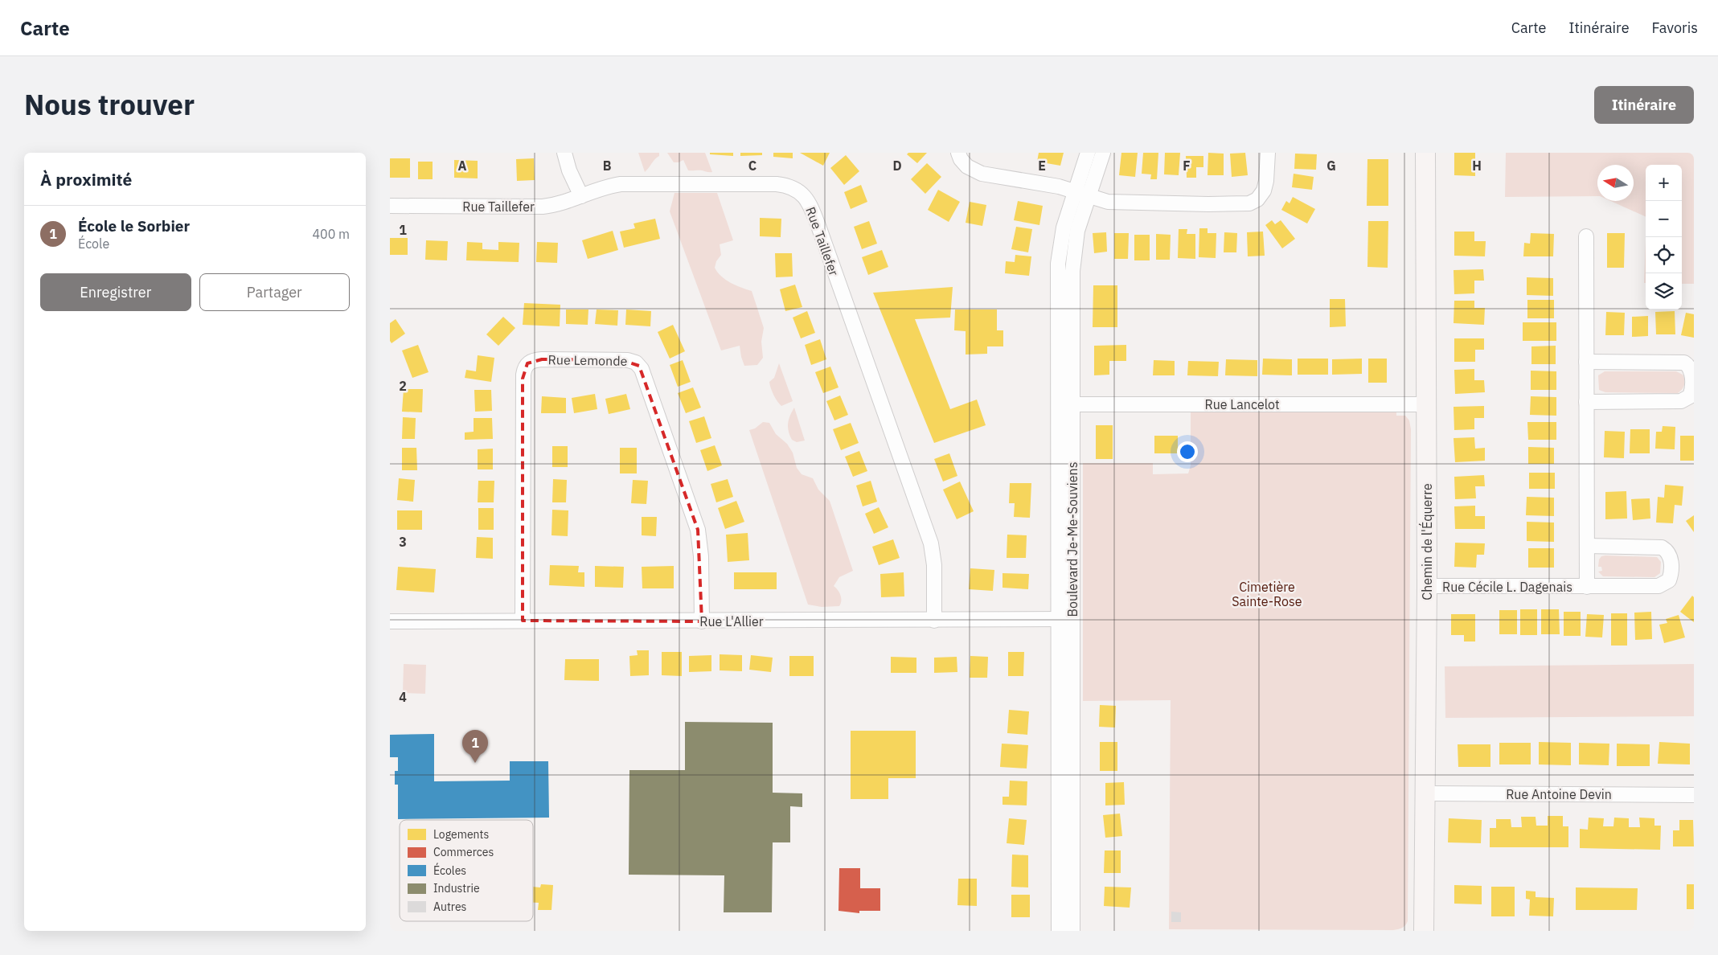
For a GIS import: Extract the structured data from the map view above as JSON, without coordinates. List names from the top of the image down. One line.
{"streets":{"street":["Rue Taillefer","Rue Lemonde","Rue Lancelot","Boulevard Je-Me-Souviens","Chemin de l'Équerre","Rue Cécile L. Dagenais","Rue L'Allier","Rue Antoine Devin"]},"crossings":[["Rue Taillefer","Rue L'Allier"],["Rue Lemonde","Rue L'Allier"],["Rue Lancelot","Boulevard Je-Me-Souviens"],["Rue Lancelot","Chemin de l'Équerre"],["Boulevard Je-Me-Souviens","Rue L'Allier"],["Chemin de l'Équerre","Rue Cécile L. Dagenais"],["Chemin de l'Équerre","Rue Antoine Devin"]],"parks":["Cimetière Sainte-Rose"],"legend":["Logements","Commerces","Écoles","Industrie","Autres"],"north":"left","page":{"header":"Carte","nav":["Carte","Itinéraire","Favoris"],"title":"Nous trouver","buttons":["Itinéraire",["Enregistrer","Partager"]],"heading":"À proximité","map_buttons":["+","−"],"list":[{"mark":"1","name":"École le Sorbier","note":"École","value":"400 m"}],"pins":"1"},"grid":{"columns":["A","B","C","D","E","F","G","H"],"rows":["1","2","3","4"]}}
